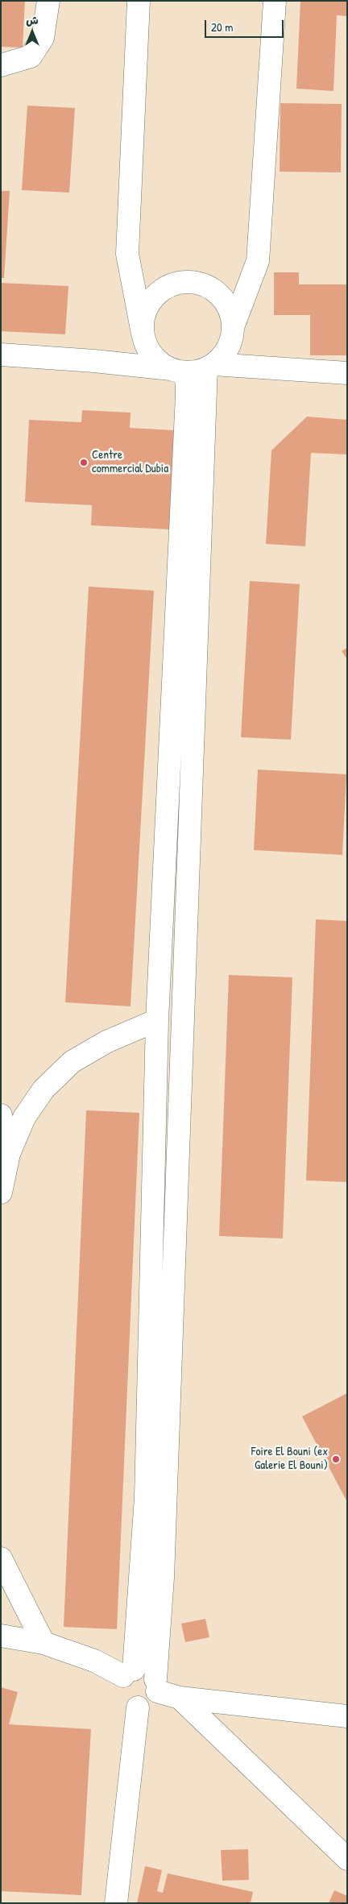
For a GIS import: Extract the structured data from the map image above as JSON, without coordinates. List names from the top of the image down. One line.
{"places":["Centre commercial Dubia","Foire El Bouni (ex Galerie El Bouni)"],"scale_bar":"20 m","north":"top"}
